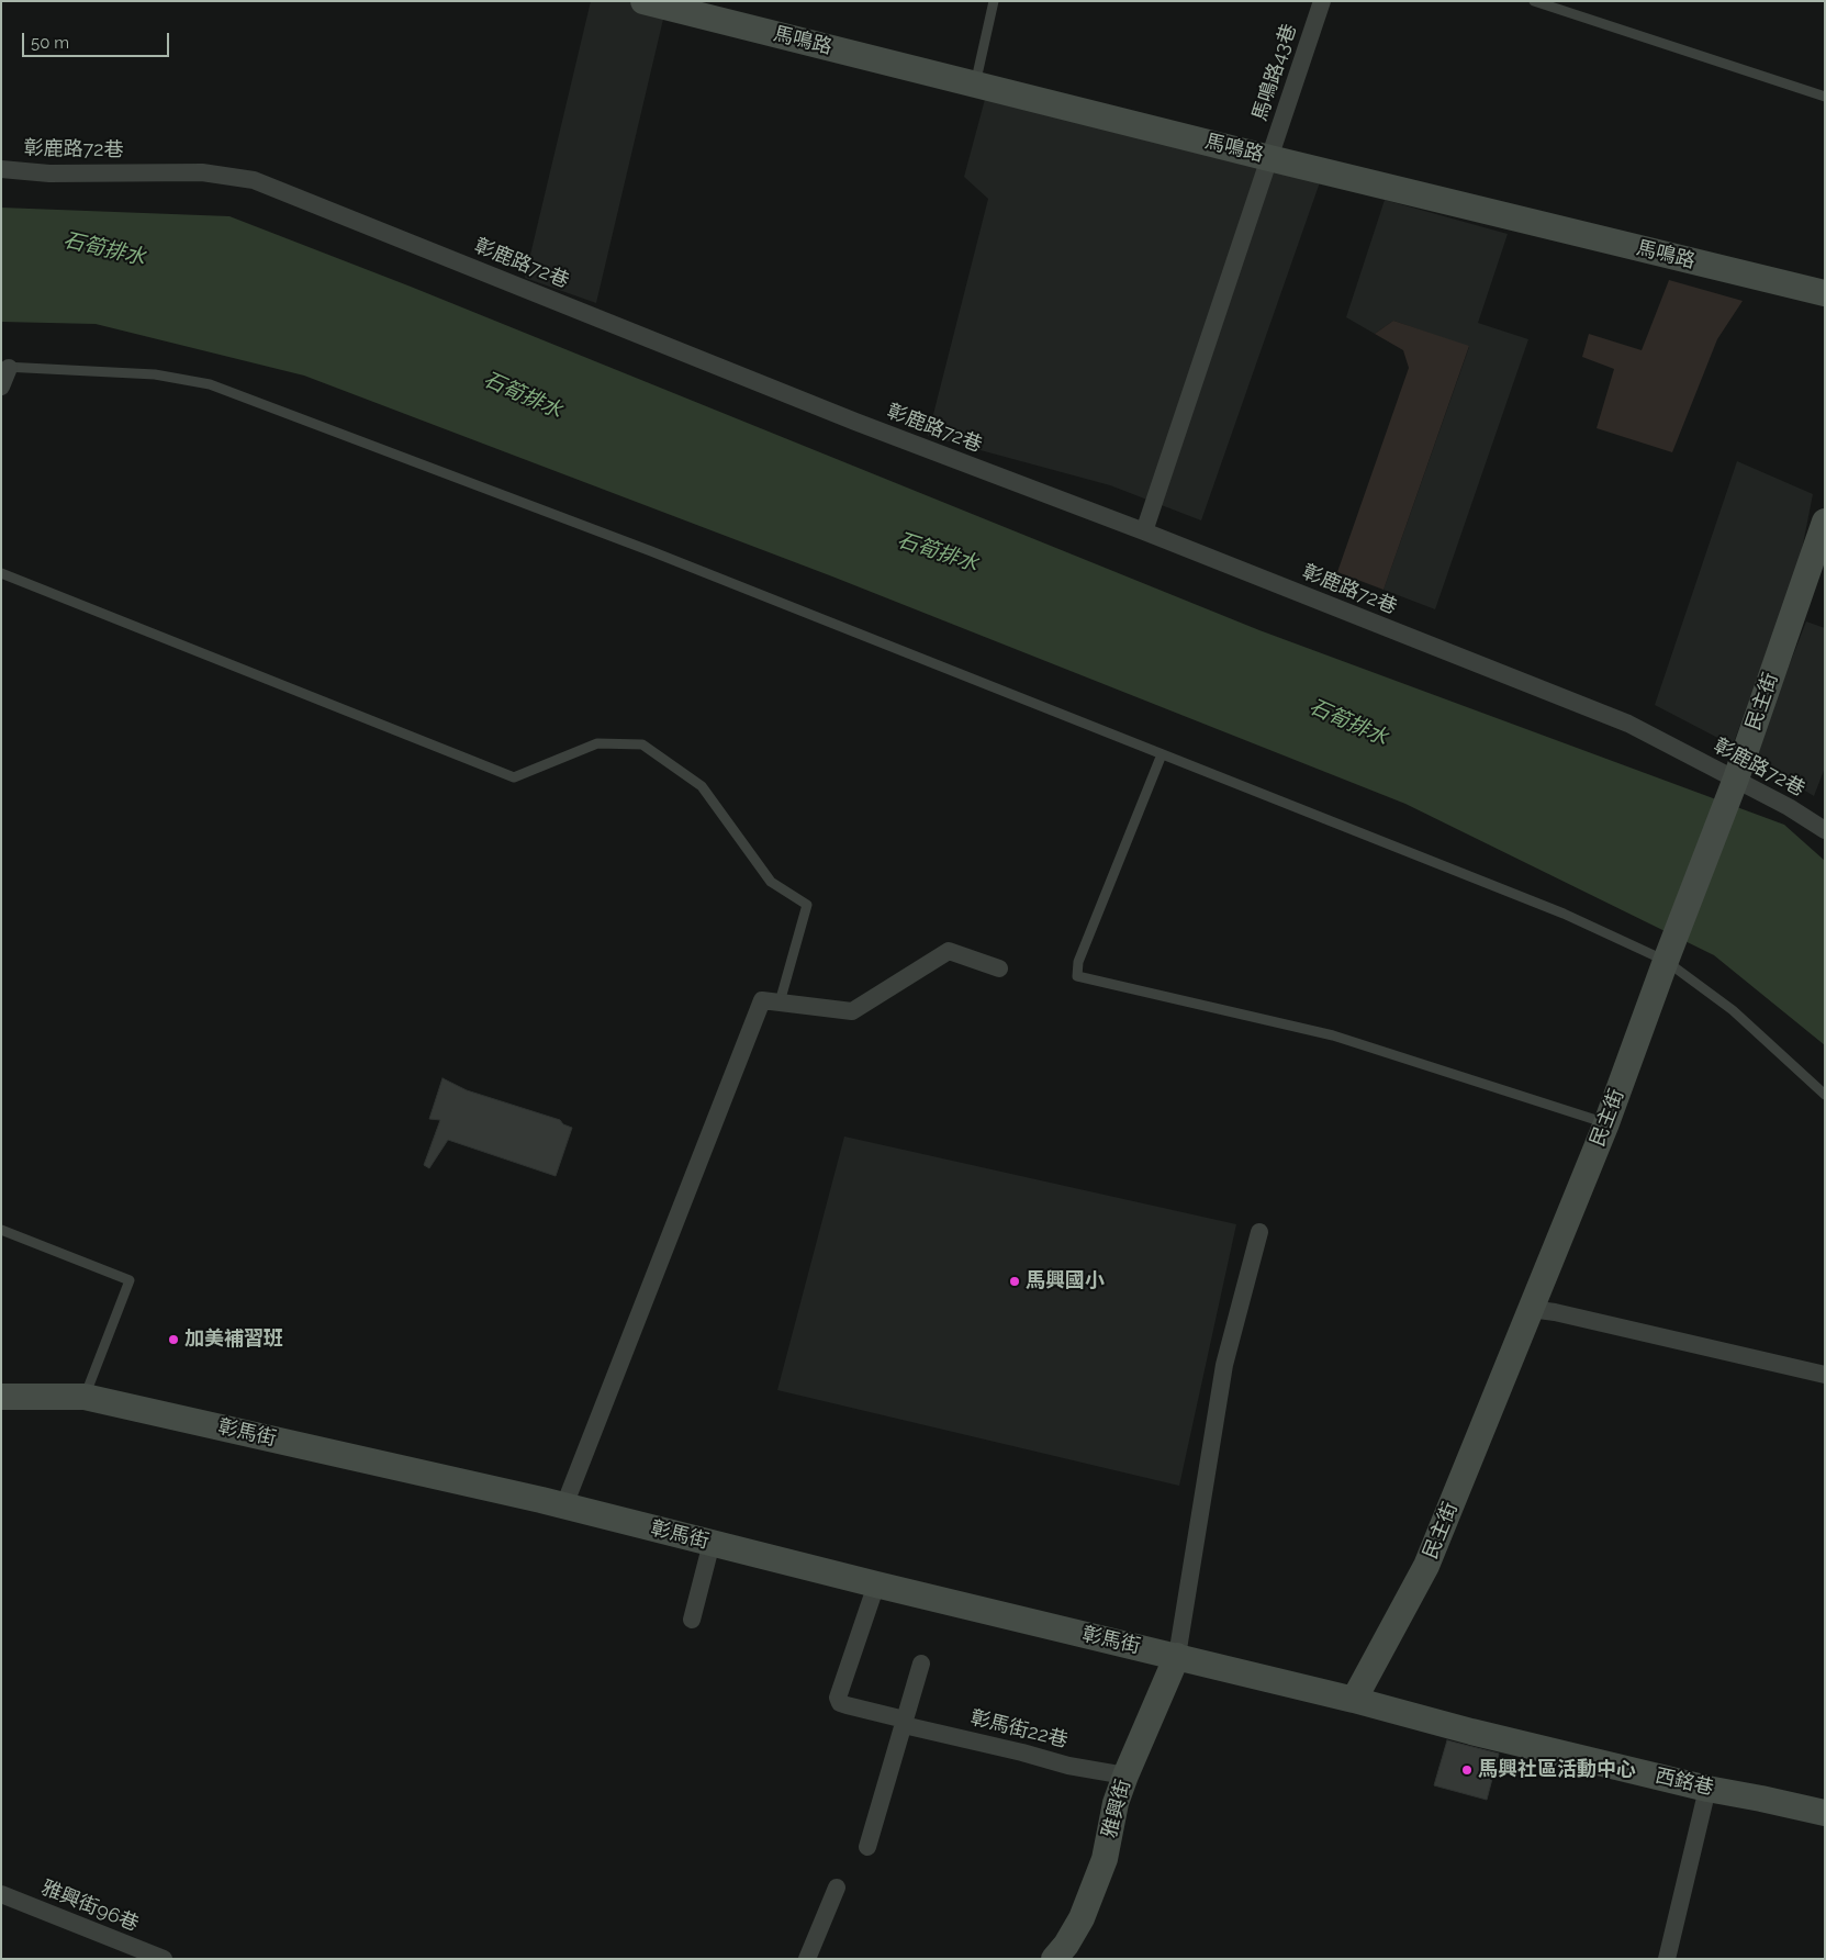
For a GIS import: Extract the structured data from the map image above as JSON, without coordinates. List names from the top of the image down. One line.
{"streets":{"street":["馬鳴路","馬鳴路43巷","彰鹿路72巷","民主街","彰馬街","彰馬街22巷","西銘巷","雅興街","雅興街96巷"]},"crossings":[["馬鳴路","馬鳴路43巷"],["馬鳴路43巷","彰鹿路72巷"],["彰鹿路72巷","民主街"],["民主街","彰馬街"],["民主街","西銘巷"],["彰馬街","彰馬街22巷"],["彰馬街","西銘巷"],["彰馬街","雅興街"],["彰馬街22巷","雅興街"]],"water":["石筍排水"],"places":["馬興國小","加美補習班","馬興社區活動中心"],"scale_bar":"50 m"}
